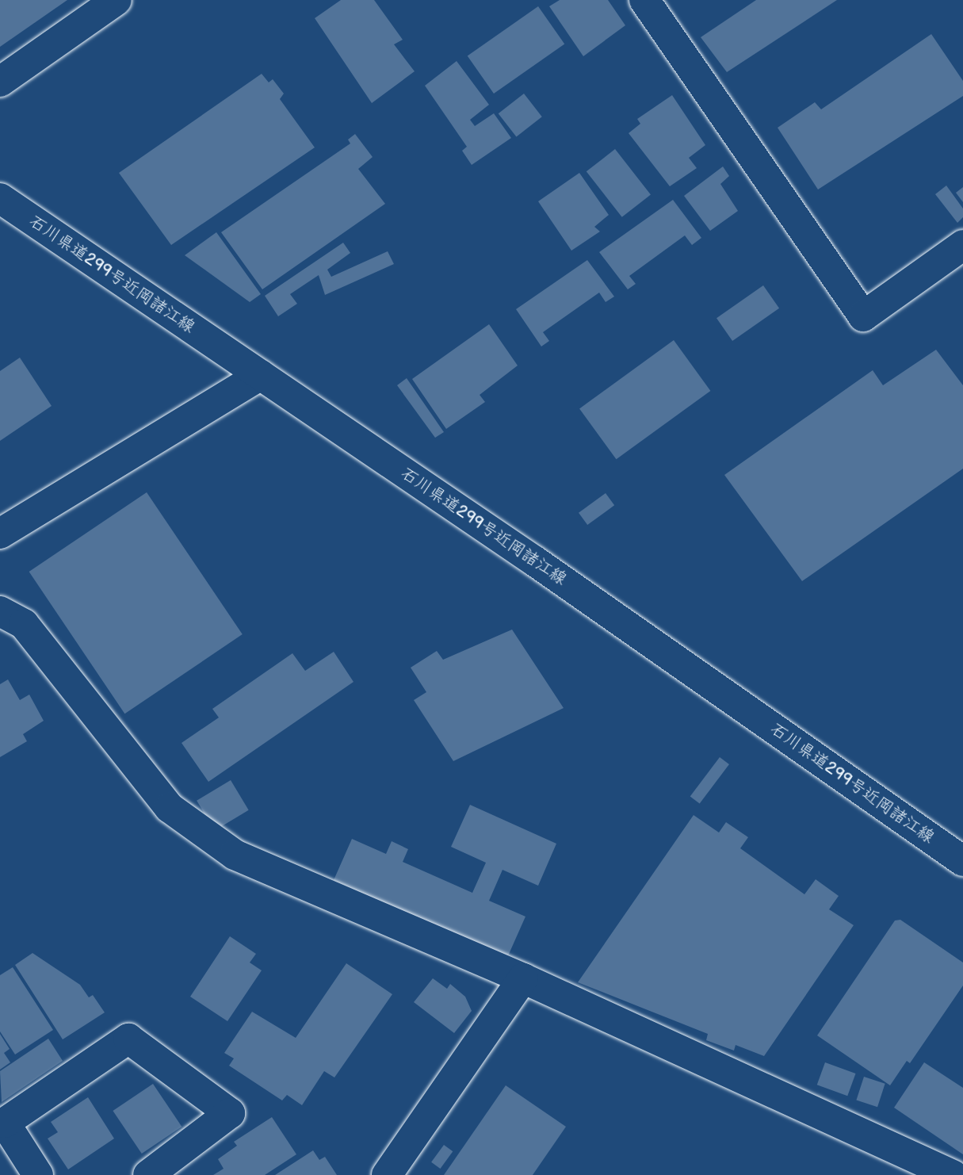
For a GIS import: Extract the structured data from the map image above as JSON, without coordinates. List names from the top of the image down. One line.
{"streets":{"street":["石川県道299号近岡諸江線"]}}
